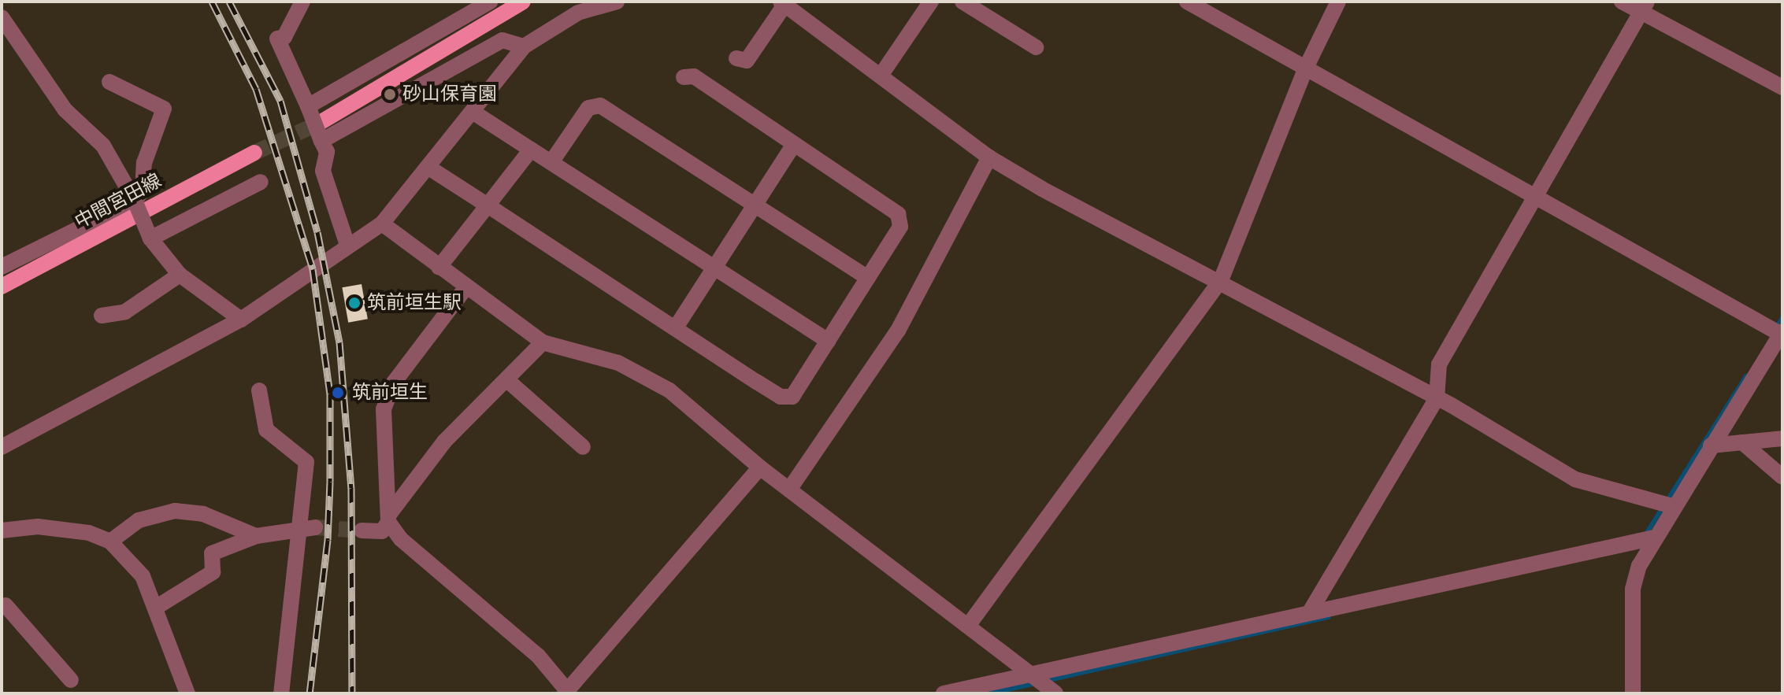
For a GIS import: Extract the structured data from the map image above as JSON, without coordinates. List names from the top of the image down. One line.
{"streets":{"main road":["中間宮田線"]},"places":["砂山保育園","筑前垣生駅","筑前垣生"]}
